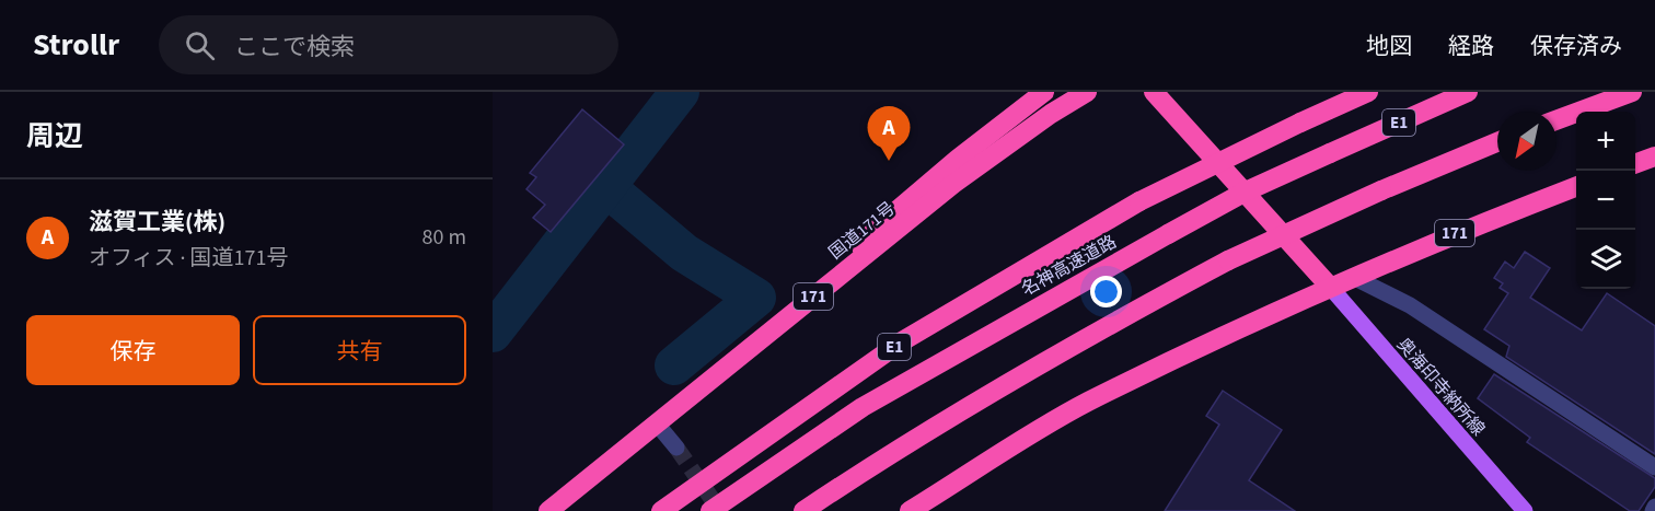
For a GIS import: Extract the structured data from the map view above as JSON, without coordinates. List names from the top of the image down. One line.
{"streets":{"highway":["E1","国道171号","171","名神高速道路"],"main road":["奥海印寺納所線"]},"crossings":[["171","奥海印寺納所線"]],"north":"bottom left","page":{"header":"Strollr","search":"ここで検索","nav":["地図","経路","保存済み"],"heading":"周辺","pins":"A","map_buttons":["+","−"],"list":[{"mark":"A","name":"滋賀工業(株)","note":"オフィス · 国道171号","value":"80 m"}],"buttons":["保存","共有"]}}
